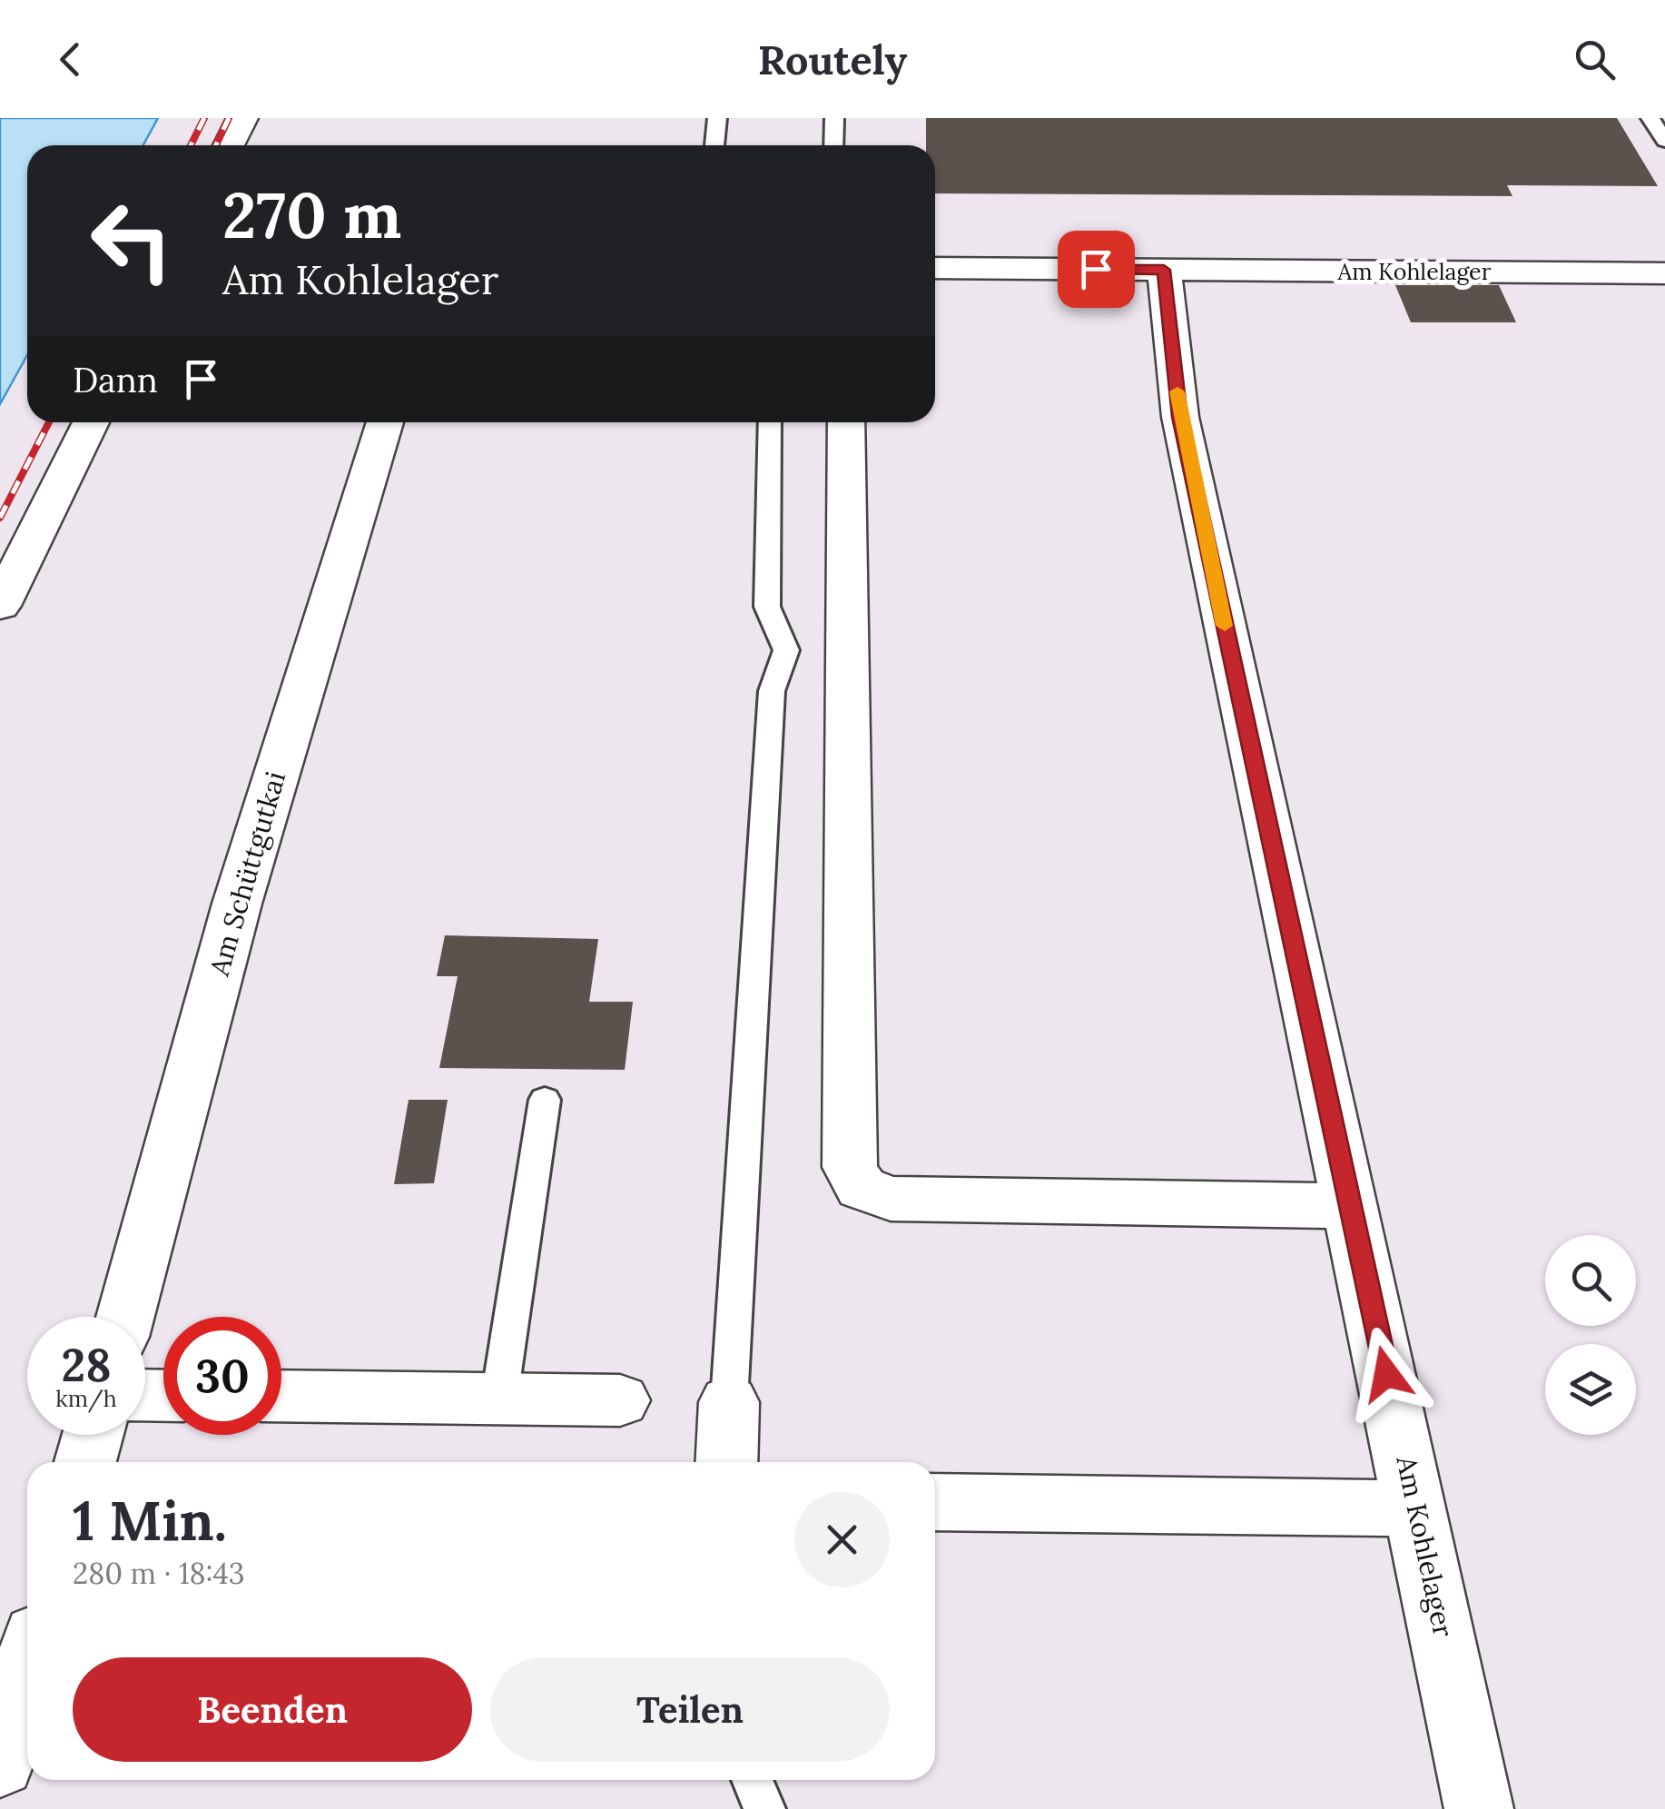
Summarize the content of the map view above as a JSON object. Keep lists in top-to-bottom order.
{
  "streets": {
    "street": ["Am Kohlelager", "Am Schüttgutkai"]
  },
  "page": {
    "header": "Routely",
    "turn": ["270 m", "Am Kohlelager"],
    "then": "Dann",
    "speed": "28 km/h",
    "limit": "30",
    "heading": ["1 Min.", "280 m · 18:43"],
    "buttons": ["Beenden", "Teilen"]
  }
}
